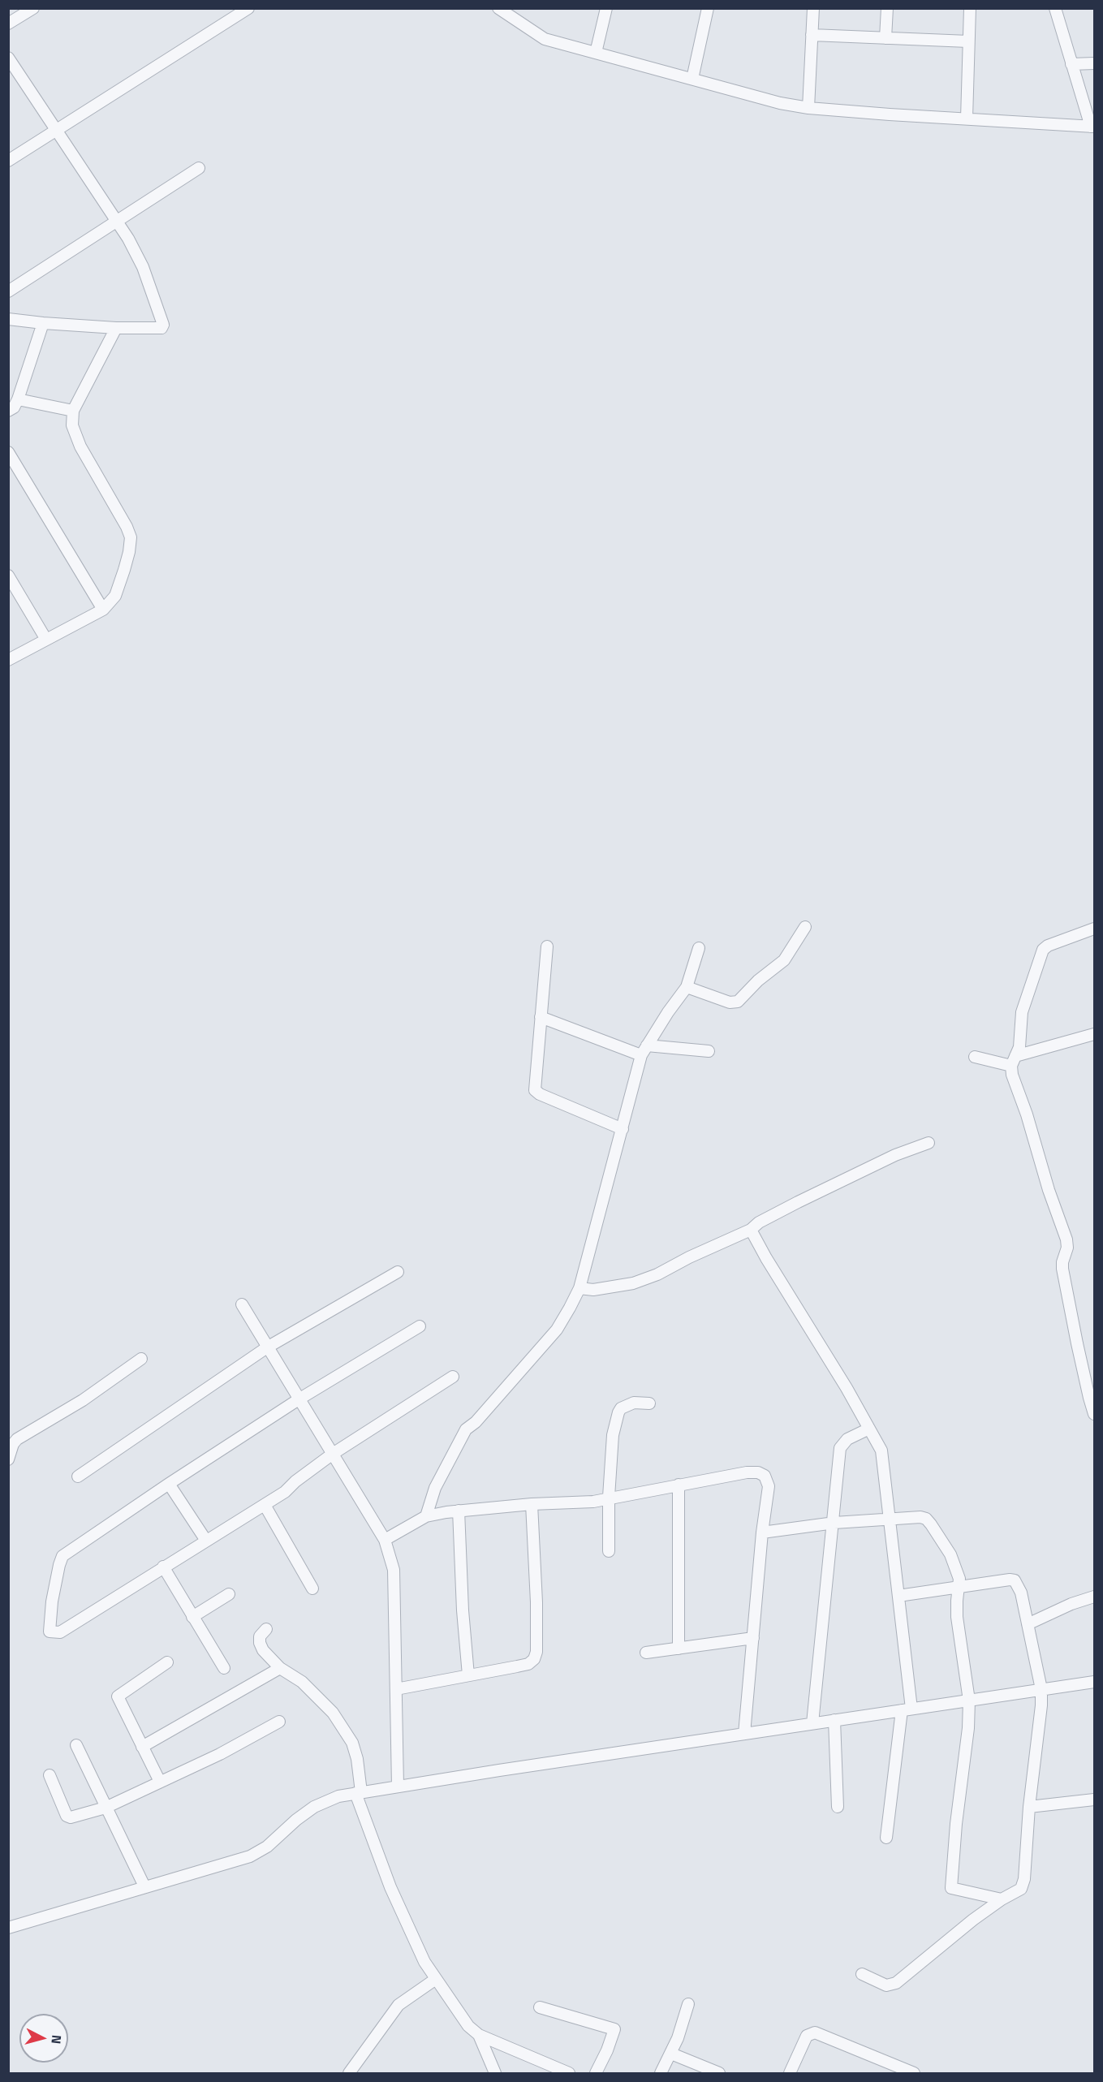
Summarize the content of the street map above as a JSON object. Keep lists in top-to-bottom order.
{
  "north": "right"
}
